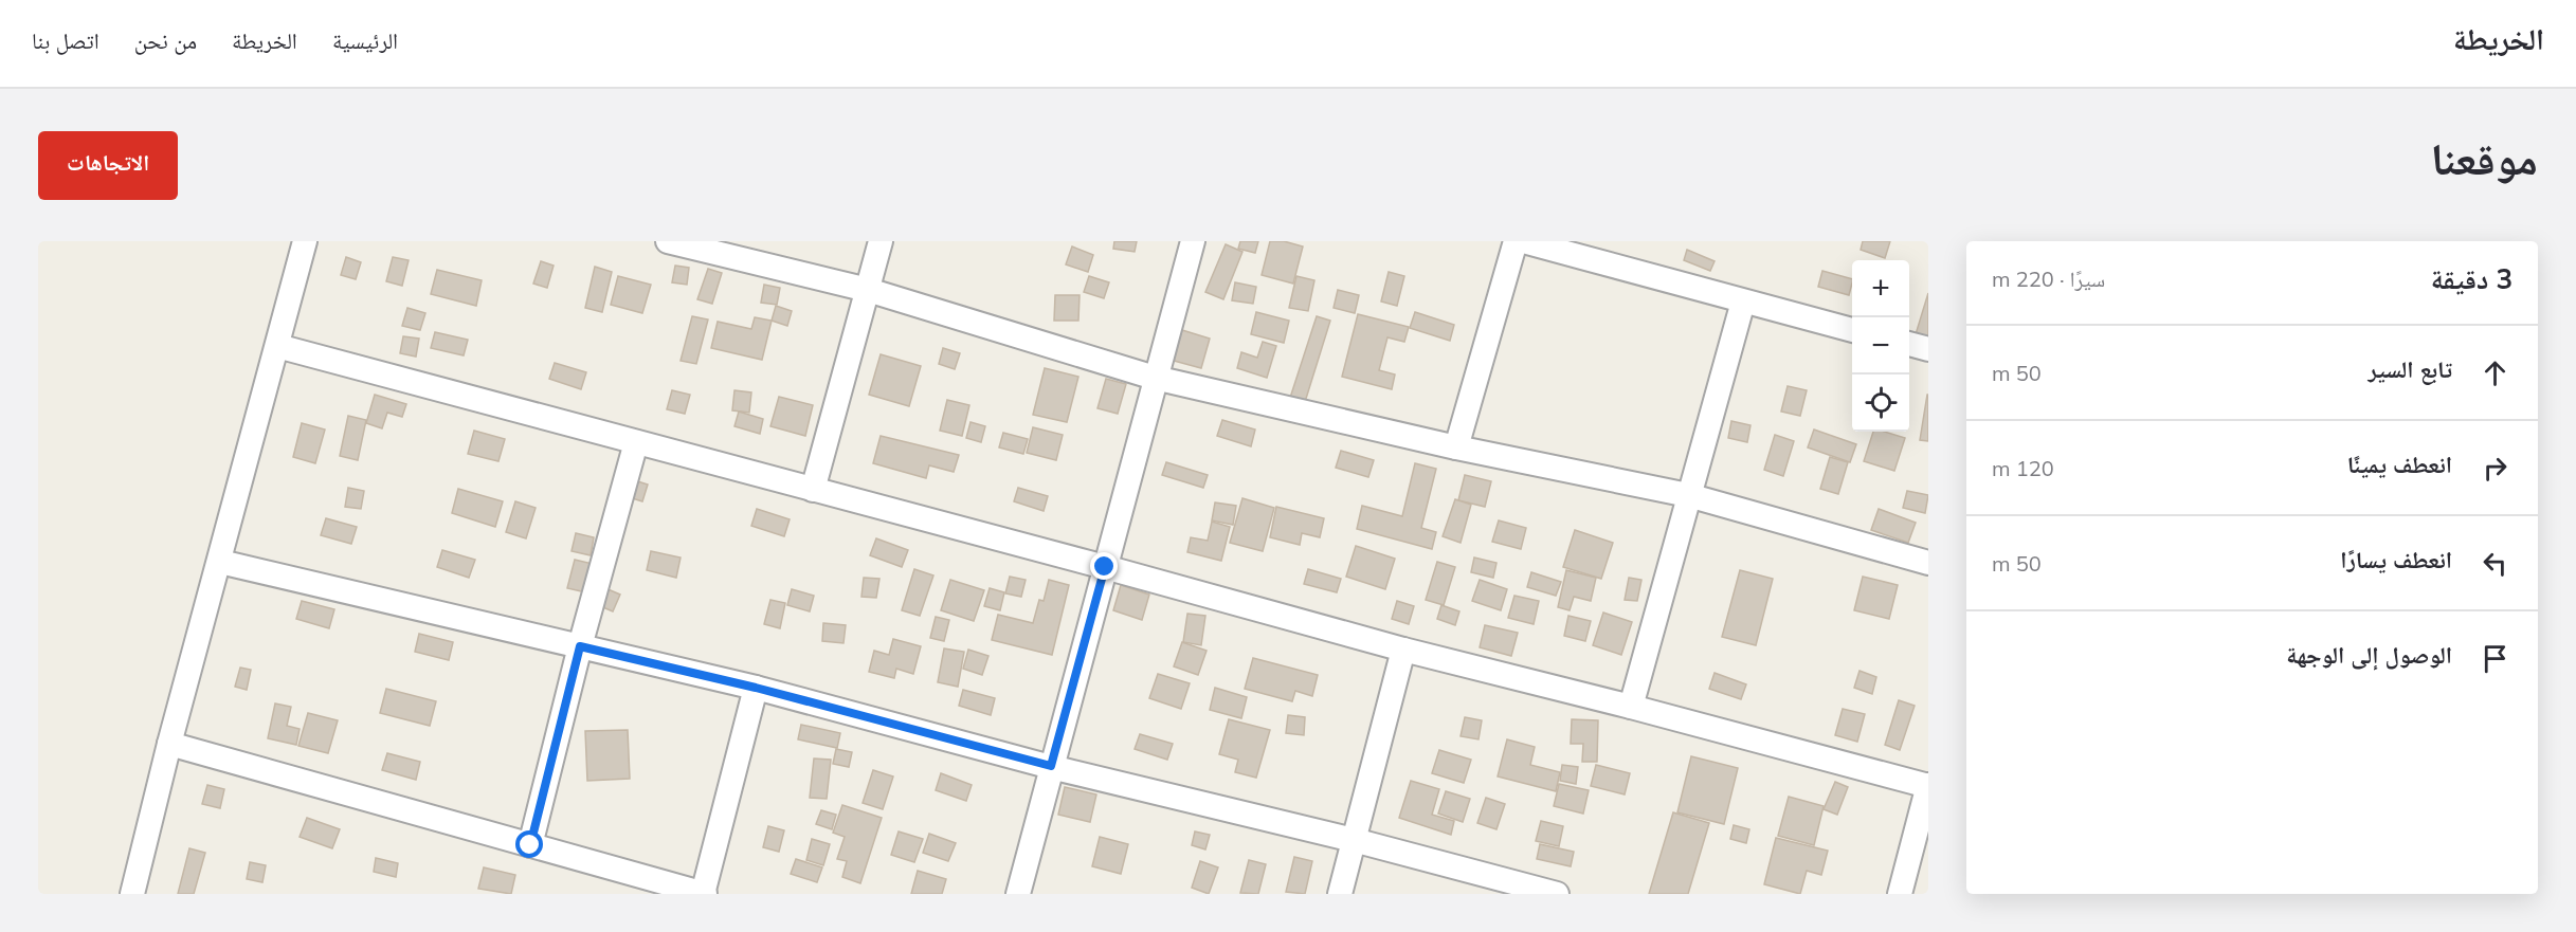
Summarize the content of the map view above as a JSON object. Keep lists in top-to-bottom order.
{
  "page": {
    "header": "الخريطة",
    "nav": [
      "الرئيسية",
      "الخريطة",
      "من نحن",
      "اتصل بنا"
    ],
    "title": "موقعنا",
    "buttons": "الاتجاهات",
    "heading": ["3 دقيقة", "سيرًا · 220 m"],
    "map_buttons": ["+", "−"],
    "list": [
      ["تابع السير", "50 m"],
      ["انعطف يمينًا", "120 m"],
      ["انعطف يسارًا", "50 m"],
      "الوصول إلى الوجهة"
    ]
  }
}
